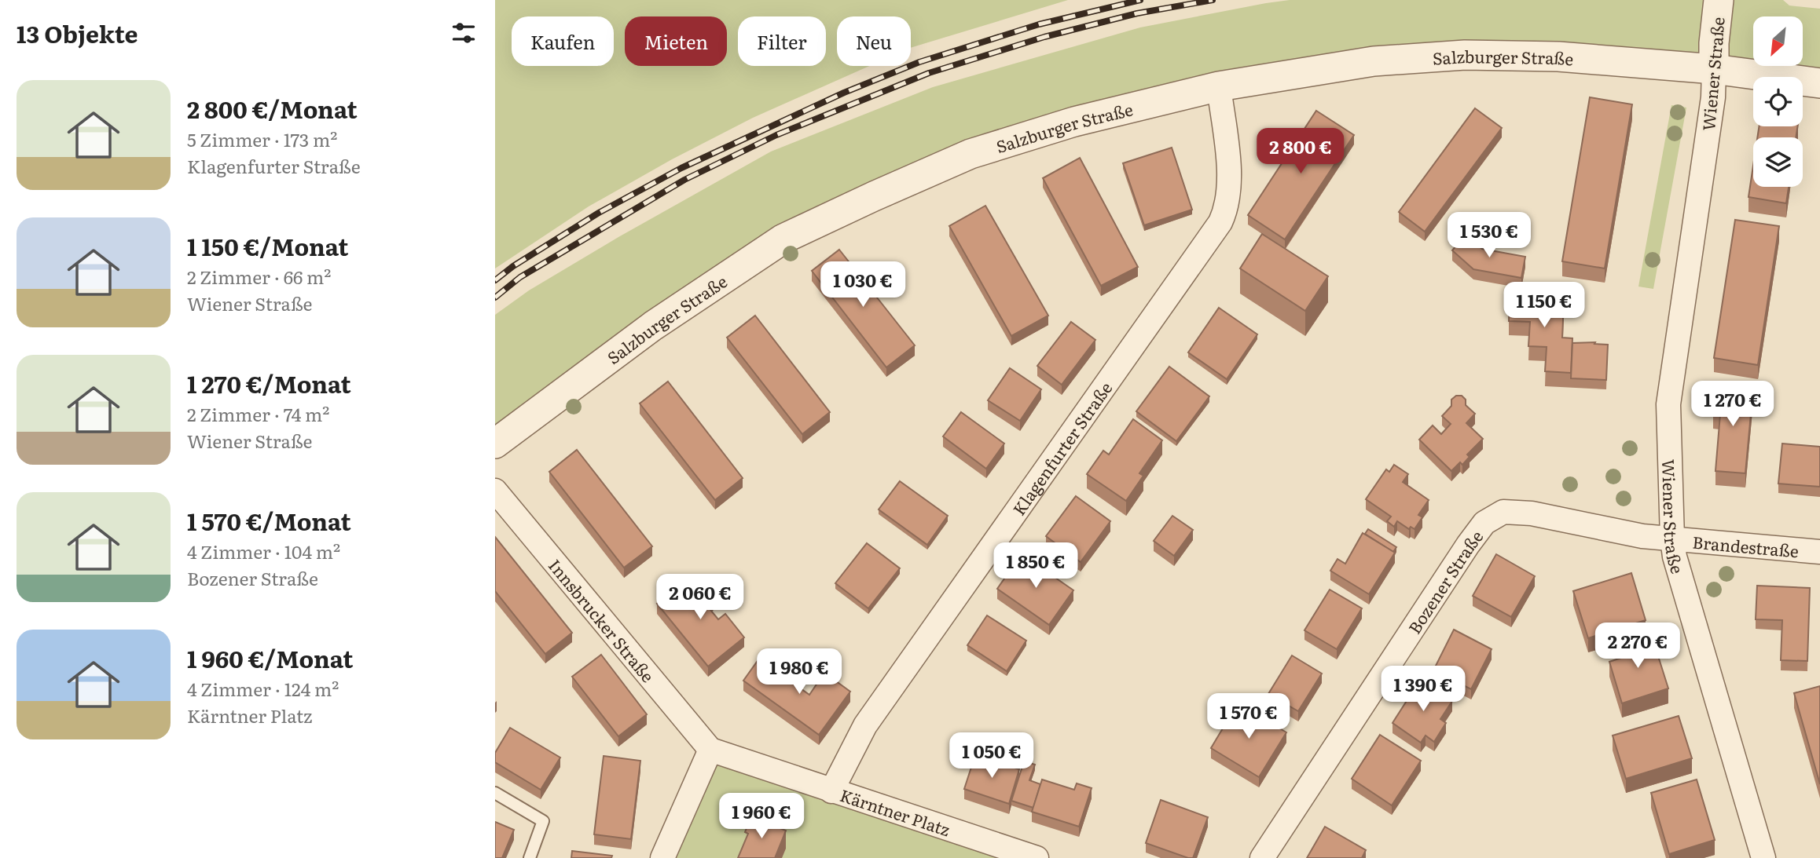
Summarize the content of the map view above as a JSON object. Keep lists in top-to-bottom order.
{
  "streets": {
    "street": [
      "Salzburger Straße",
      "Wiener Straße",
      "Klagenfurter Straße",
      "Brandestraße",
      "Bozener Straße",
      "Innsbrucker Straße",
      "Kärntner Platz"
    ]
  },
  "crossings": [
    ["Salzburger Straße", "Wiener Straße"],
    ["Salzburger Straße", "Klagenfurter Straße"],
    ["Wiener Straße", "Brandestraße"],
    ["Wiener Straße", "Bozener Straße"],
    ["Klagenfurter Straße", "Kärntner Platz"],
    ["Brandestraße", "Bozener Straße"],
    ["Innsbrucker Straße", "Kärntner Platz"]
  ],
  "north": "bottom left",
  "page": {
    "heading": "13 Objekte",
    "chip": [
      "Kaufen",
      "Mieten",
      "Filter",
      "Neu"
    ],
    "list": [
      {
        "name": "2 800 €/Monat",
        "note": "5 Zimmer · 173 m² · Klagenfurter Straße"
      },
      {
        "name": "1 150 €/Monat",
        "note": "2 Zimmer · 66 m² · Wiener Straße"
      },
      {
        "name": "1 270 €/Monat",
        "note": "2 Zimmer · 74 m² · Wiener Straße"
      },
      {
        "name": "1 570 €/Monat",
        "note": "4 Zimmer · 104 m² · Bozener Straße"
      },
      {
        "name": "1 960 €/Monat",
        "note": "4 Zimmer · 124 m² · Kärntner Platz"
      }
    ],
    "price": [
      "2 800 €",
      "1 530 €",
      "1 030 €",
      "1 150 €",
      "1 270 €",
      "1 850 €",
      "2 060 €",
      "2 270 €",
      "1 980 €",
      "1 390 €",
      "1 570 €",
      "1 050 €",
      "1 960 €"
    ]
  }
}
